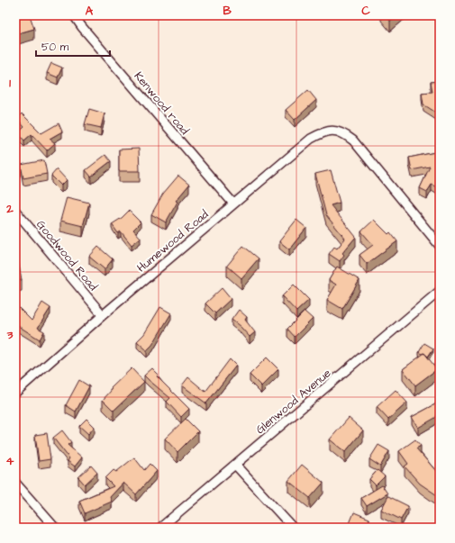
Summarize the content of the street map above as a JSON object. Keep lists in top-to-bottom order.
{
  "streets": {
    "street": [
      "Kenwood road",
      "Humewood Road",
      "Goodwood Road",
      "Glenwood Avenue"
    ]
  },
  "crossings": [
    ["Kenwood road", "Humewood Road"],
    ["Humewood Road", "Goodwood Road"]
  ],
  "scale_bar": "50 m",
  "grid": {
    "columns": ["A", "B", "C"],
    "rows": [
      "1",
      "2",
      "3",
      "4"
    ]
  }
}
